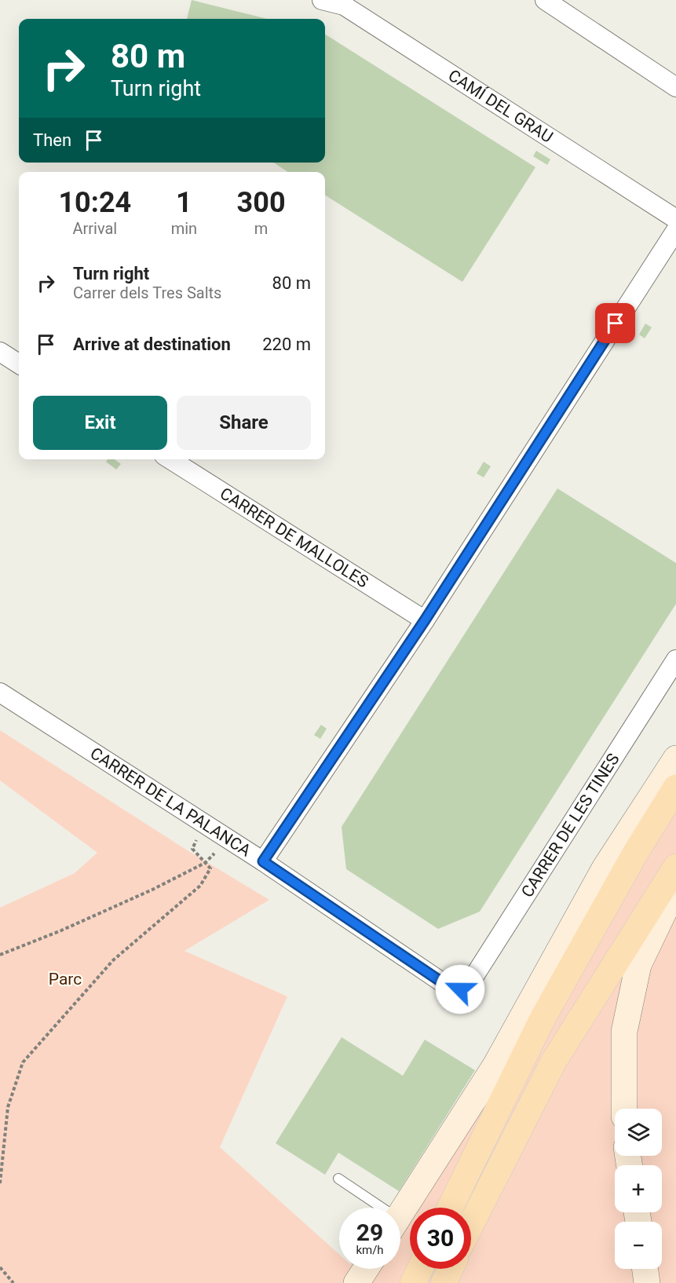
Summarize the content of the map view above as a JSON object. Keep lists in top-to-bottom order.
{
  "streets": {
    "street": [
      "CAMÍ DEL GRAU",
      "CARRER DE MALLOLES",
      "CARRER DE LA PALANCA",
      "CARRER DE LES TINES"
    ]
  },
  "crossings": [
    ["CARRER DE LA PALANCA", "CARRER DE LES TINES"]
  ],
  "parks": ["Parc"],
  "page": {
    "turn": ["80 m", "Turn right"],
    "then": "Then",
    "eta": [
      "10:24",
      "Arrival",
      "1",
      "min",
      "300",
      "m"
    ],
    "list": [
      {
        "name": "Turn right",
        "note": "Carrer dels Tres Salts",
        "value": "80 m"
      },
      {
        "name": "Arrive at destination",
        "value": "220 m"
      }
    ],
    "buttons": ["Exit", "Share"],
    "map_buttons": ["+", "−"],
    "speed": "29 km/h",
    "limit": "30"
  }
}
